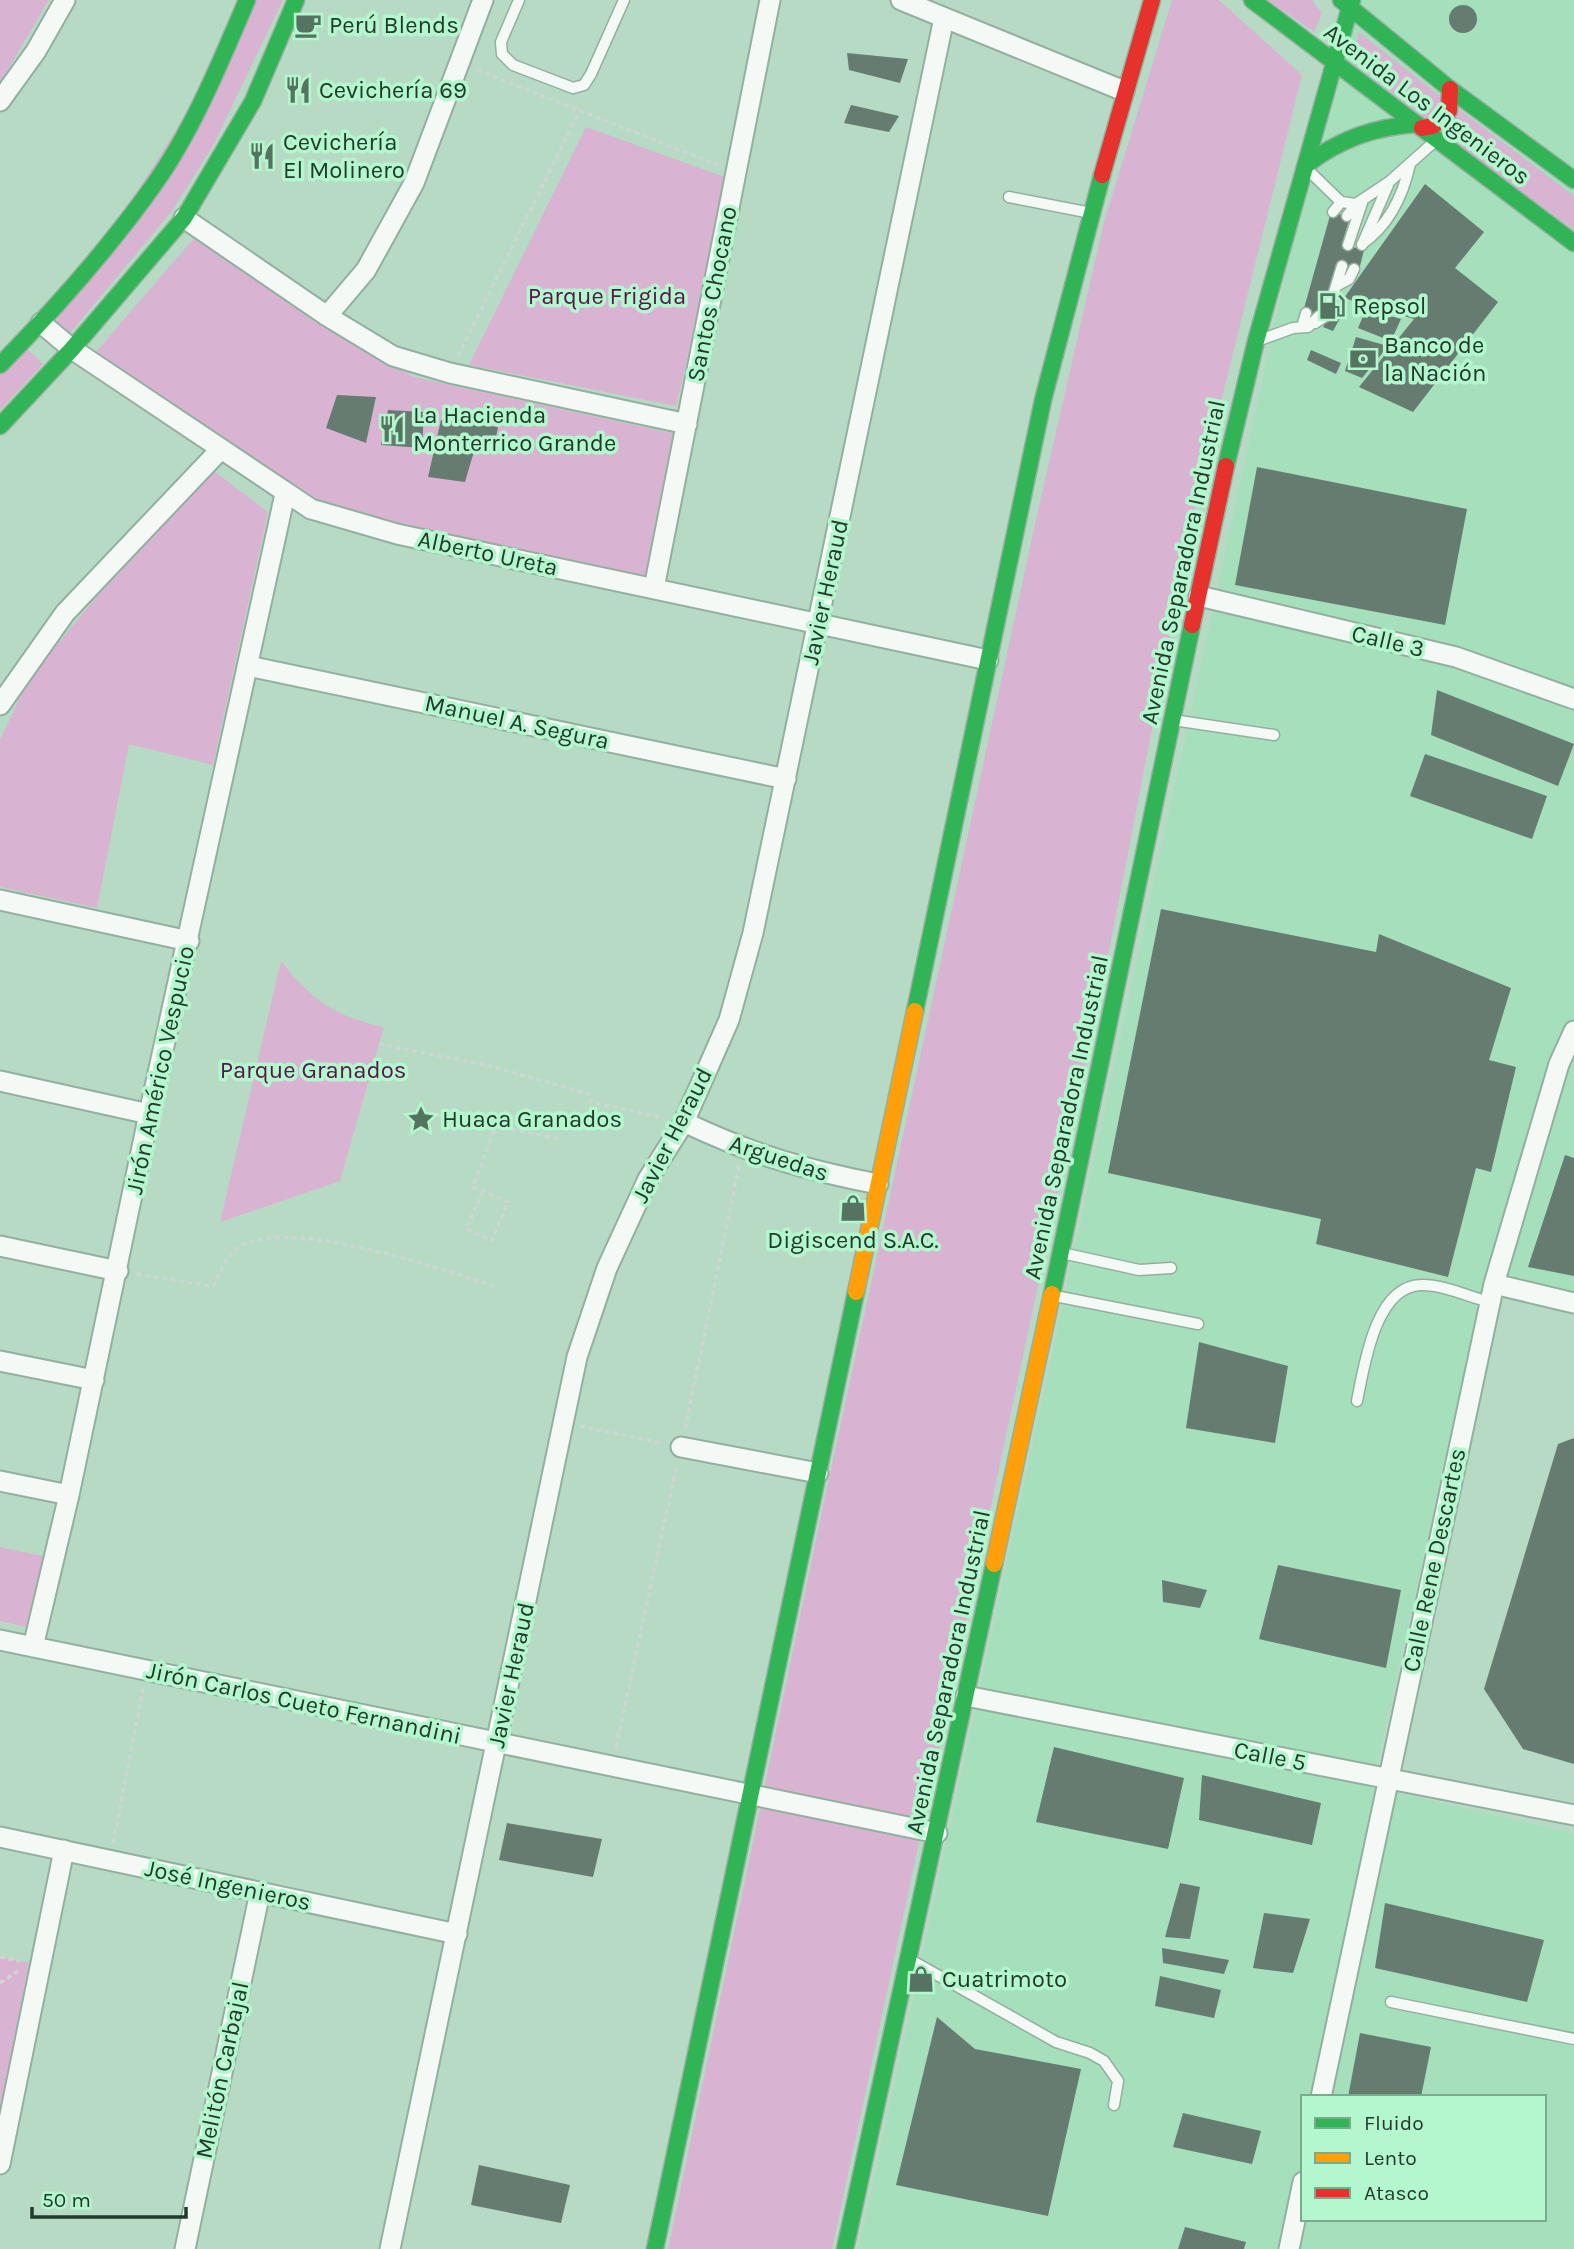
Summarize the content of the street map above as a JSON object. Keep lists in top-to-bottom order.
{
  "streets": {
    "main road": ["Avenida Los Ingenieros", "Avenida Separadora Industrial"],
    "street": [
      "Santos Chocano",
      "Alberto Ureta",
      "Javier Heraud",
      "Calle 3",
      "Manuel A. Segura",
      "Jirón Américo Vespucio",
      "Arguedas",
      "Calle Rene Descartes",
      "Jirón Carlos Cueto Fernandini",
      "Calle 5",
      "José Ingenieros",
      "Melitón Carbajal"
    ]
  },
  "crossings": [
    ["Avenida Los Ingenieros", "Avenida Separadora Industrial"],
    ["Santos Chocano", "Alberto Ureta"],
    ["Alberto Ureta", "Javier Heraud"],
    ["Alberto Ureta", "Jirón Américo Vespucio"],
    ["Avenida Separadora Industrial", "Calle 3"],
    ["Avenida Separadora Industrial", "Jirón Carlos Cueto Fernandini"],
    ["Avenida Separadora Industrial", "Calle 5"],
    ["Javier Heraud", "Manuel A. Segura"],
    ["Javier Heraud", "Arguedas"],
    ["Javier Heraud", "Jirón Carlos Cueto Fernandini"],
    ["Javier Heraud", "José Ingenieros"],
    ["Manuel A. Segura", "Jirón Américo Vespucio"],
    ["Jirón Américo Vespucio", "Jirón Carlos Cueto Fernandini"],
    ["Calle Rene Descartes", "Calle 5"],
    ["José Ingenieros", "Melitón Carbajal"]
  ],
  "parks": ["Parque Frigida", "Parque Granados"],
  "places": {
    "cafe": ["Perú Blends"],
    "restaurant": ["Cevichería 69", "Cevichería El Molinero", "La Hacienda Monterrico Grande"],
    "fuel station": ["Repsol"],
    "bank": ["Banco de la Nación"],
    "place": ["Huaca Granados"],
    "shop": ["Digiscend S.A.C.", "Cuatrimoto"]
  },
  "legend": ["Fluido", "Lento", "Atasco"],
  "scale_bar": "50 m"
}
